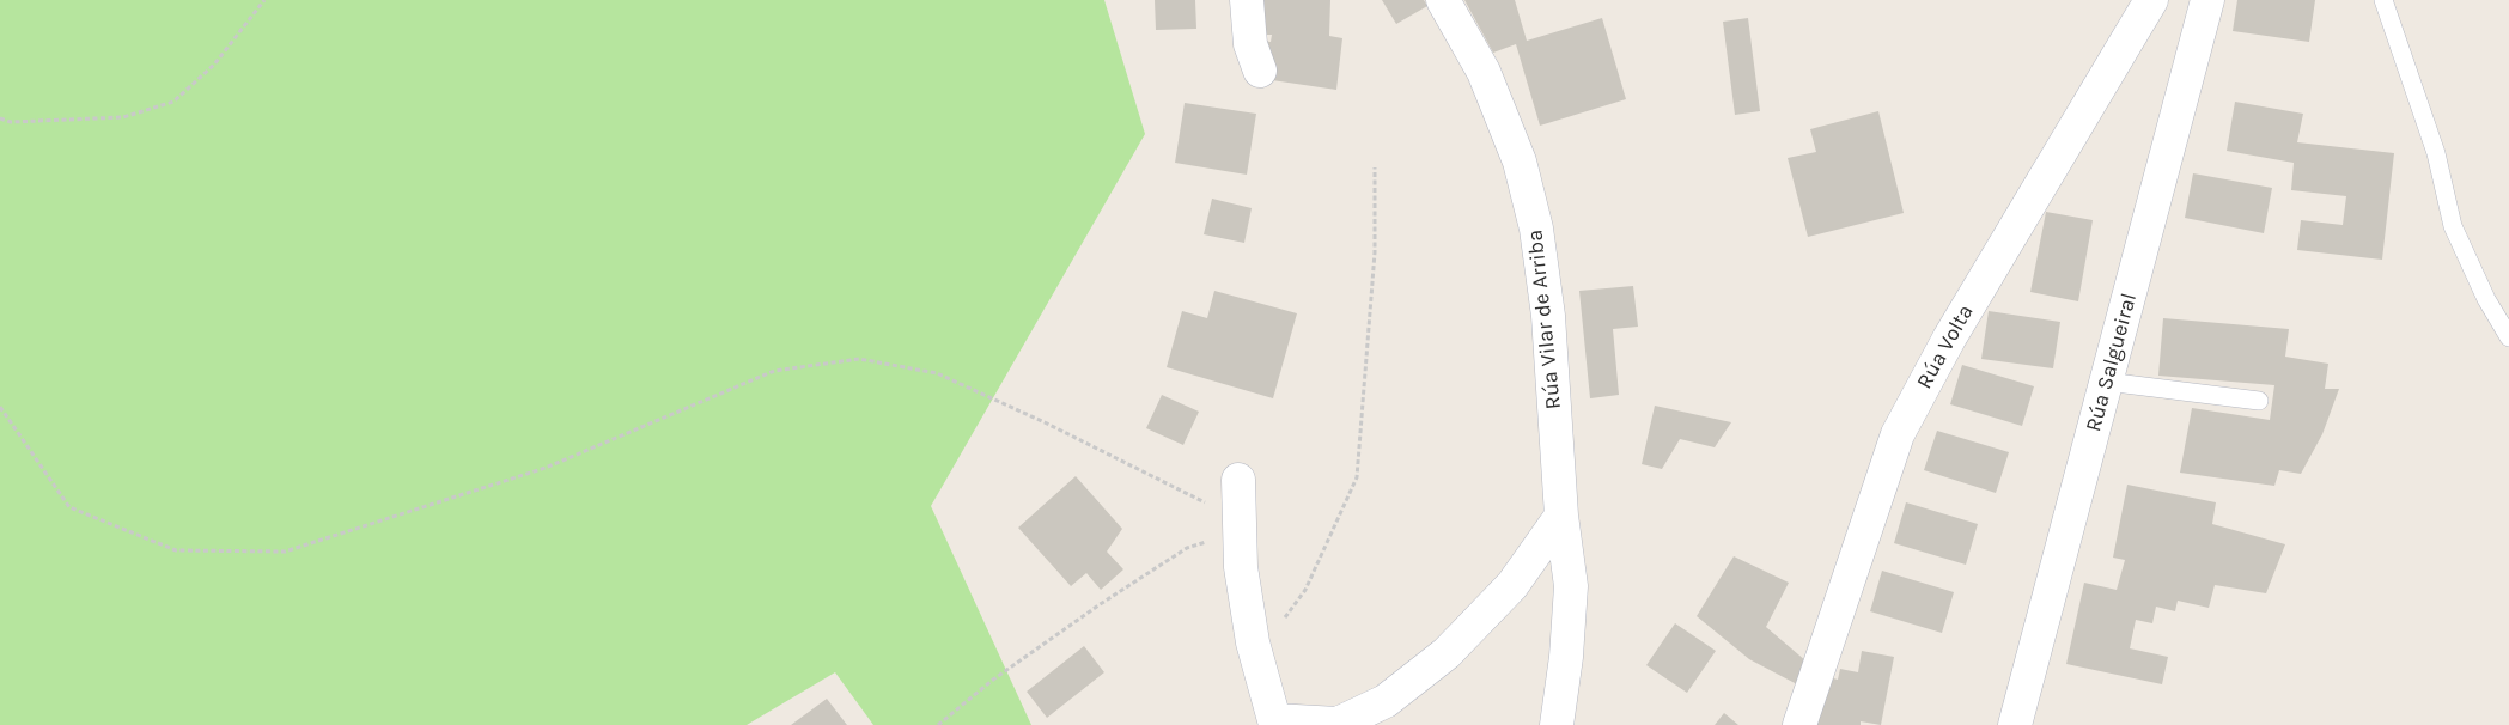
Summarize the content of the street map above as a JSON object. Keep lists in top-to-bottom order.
{
  "streets": {
    "street": ["Rúa Vilar de Arriba", "Rúa Volta", "Rúa Salgueiral"]
  }
}
